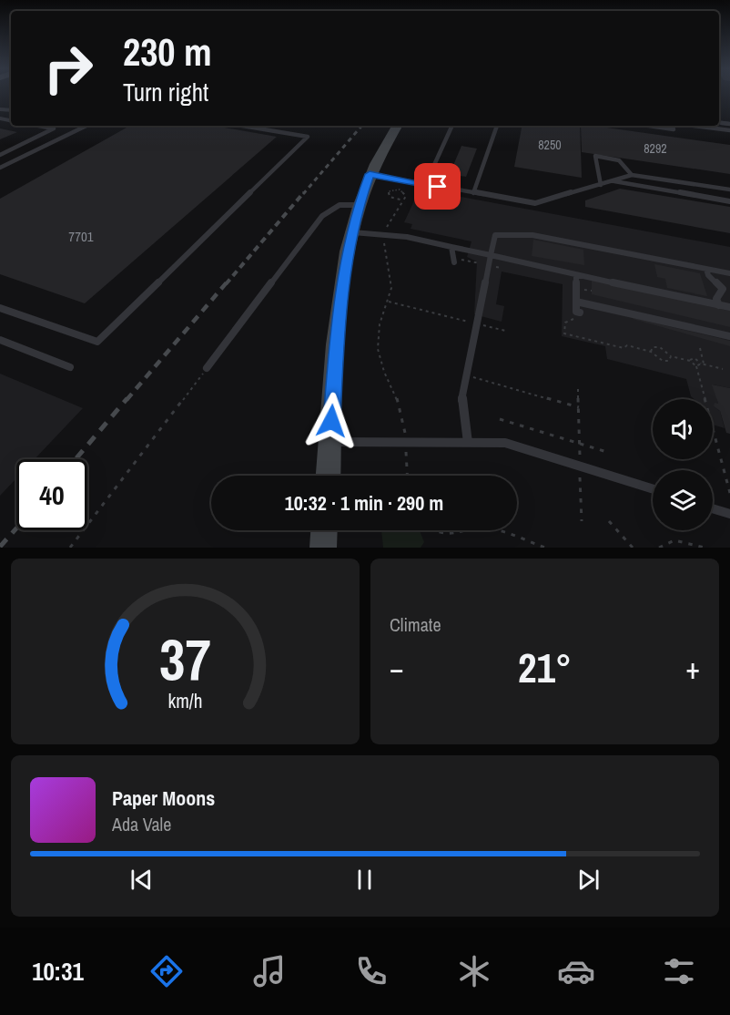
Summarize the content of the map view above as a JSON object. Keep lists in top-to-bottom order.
{
  "house_numbers": ["8250", "8292", "7701"],
  "page": {
    "turn": ["230 m", "Turn right"],
    "limit": "40",
    "trip": "10:32 · 1 min · 290 m",
    "tile": "Climate",
    "heat": ["−", "21°", "+"],
    "song": ["Paper Moons", "Ada Vale"],
    "tabs": "10:31",
    "gauge": ["37", "km/h"]
  }
}
